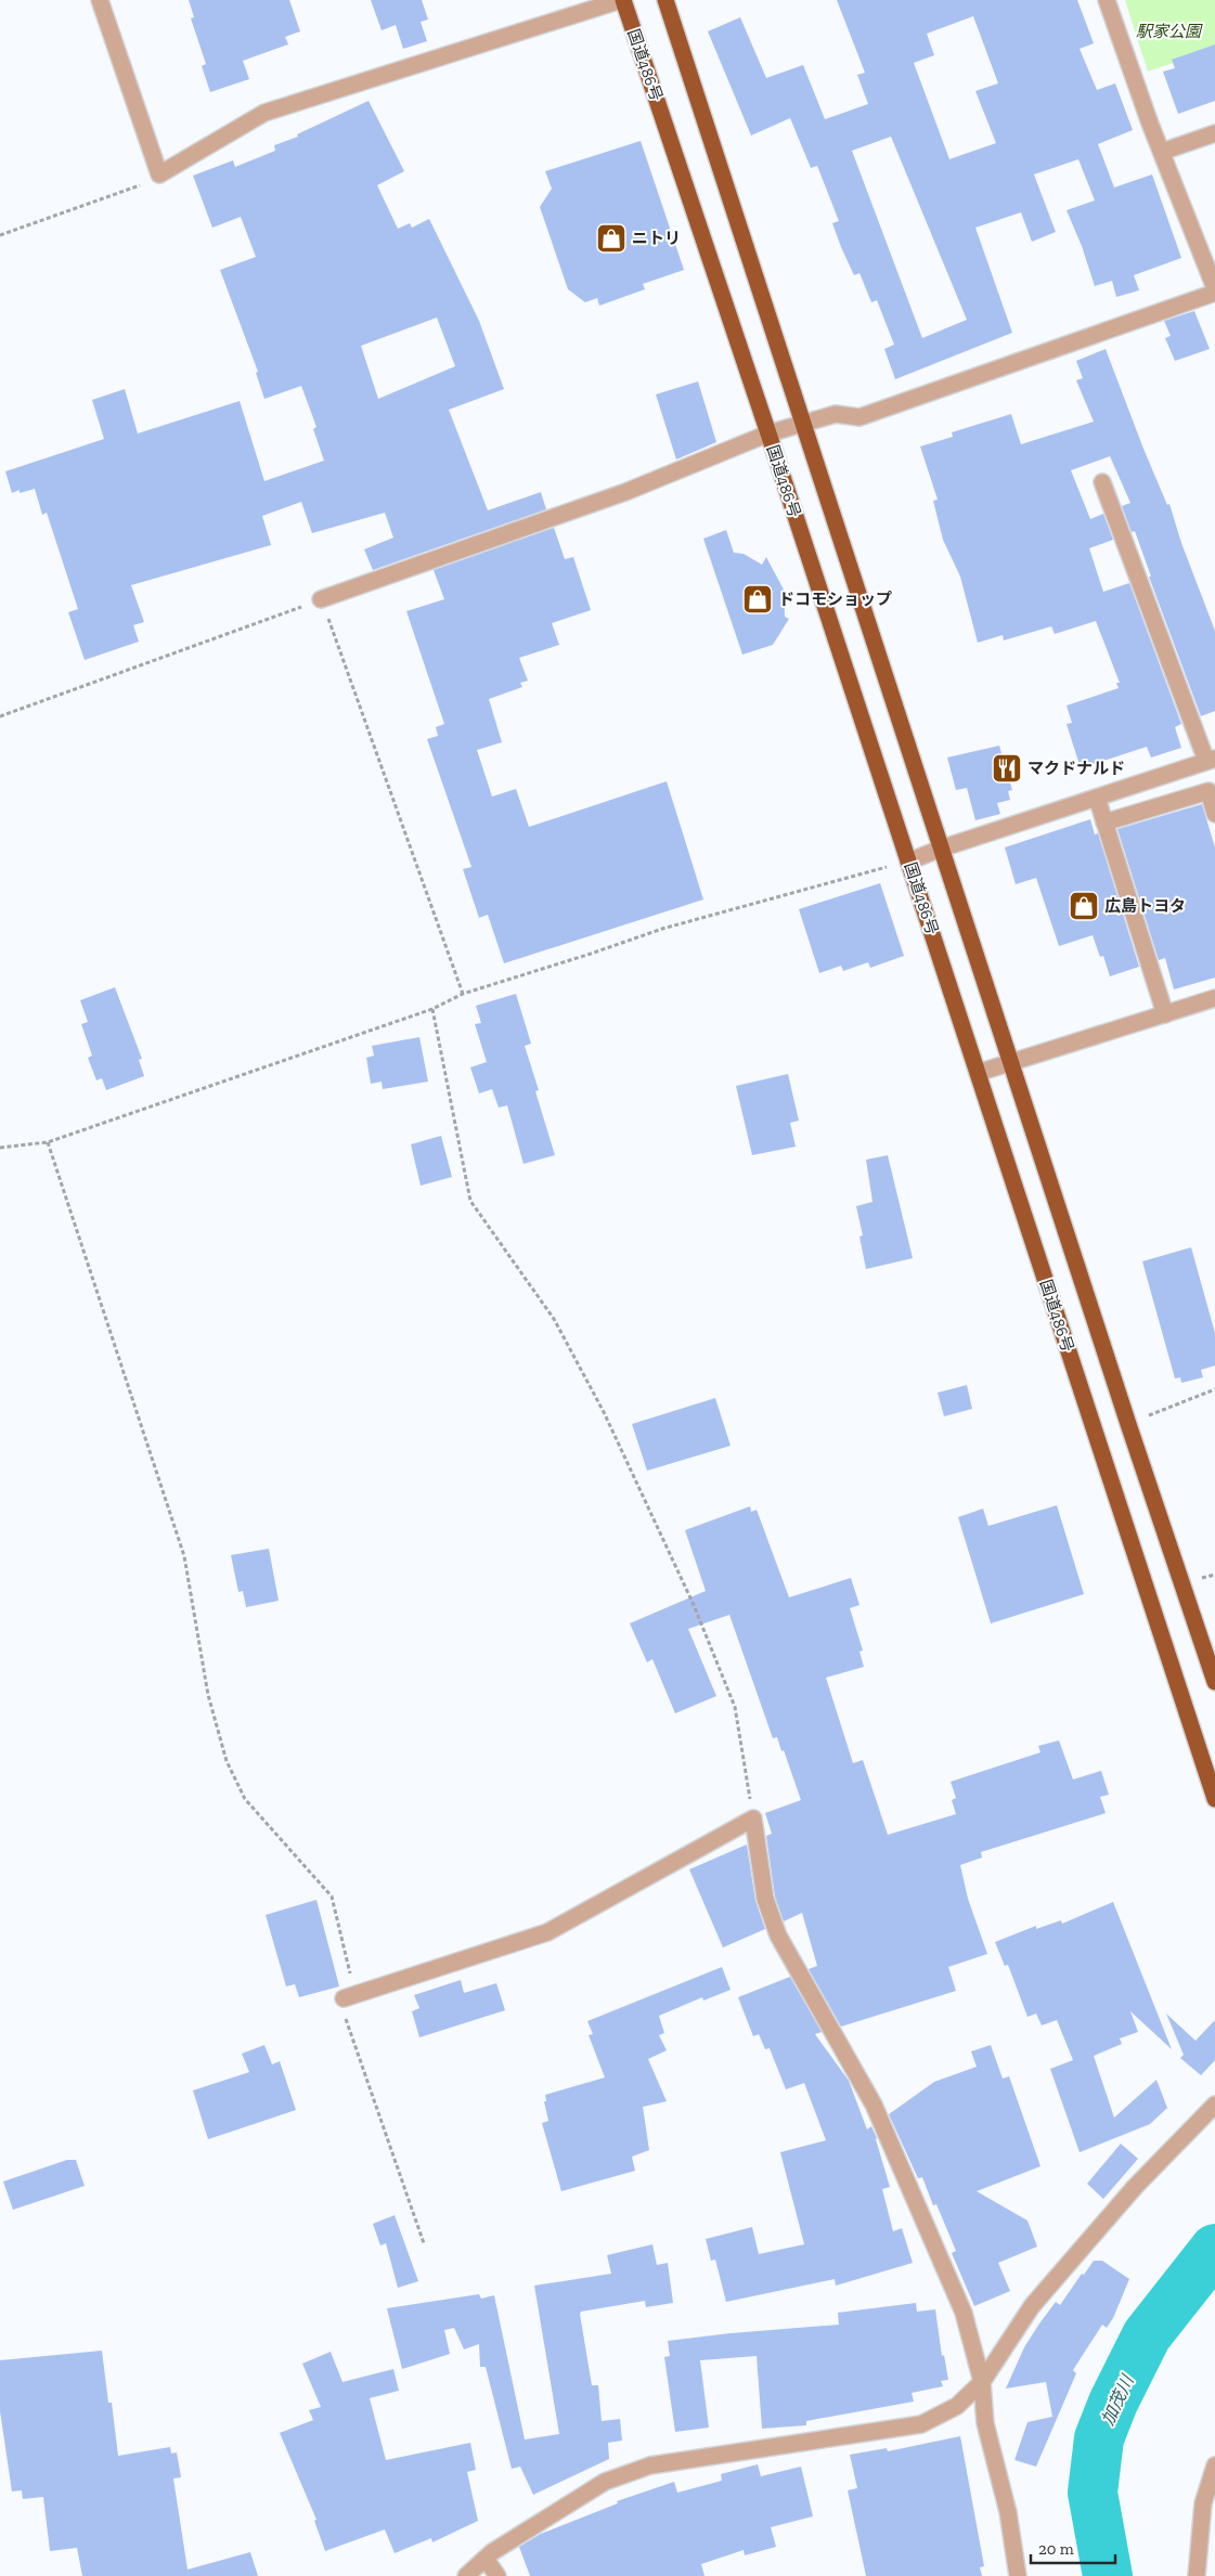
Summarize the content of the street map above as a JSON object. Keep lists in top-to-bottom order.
{
  "streets": {
    "highway": ["国道486号"]
  },
  "water": ["加茂川"],
  "parks": ["駅家公園"],
  "places": {
    "shop": ["ニトリ", "ドコモショップ", "広島トヨタ"],
    "restaurant": ["マクドナルド"]
  },
  "scale_bar": "20 m"
}
